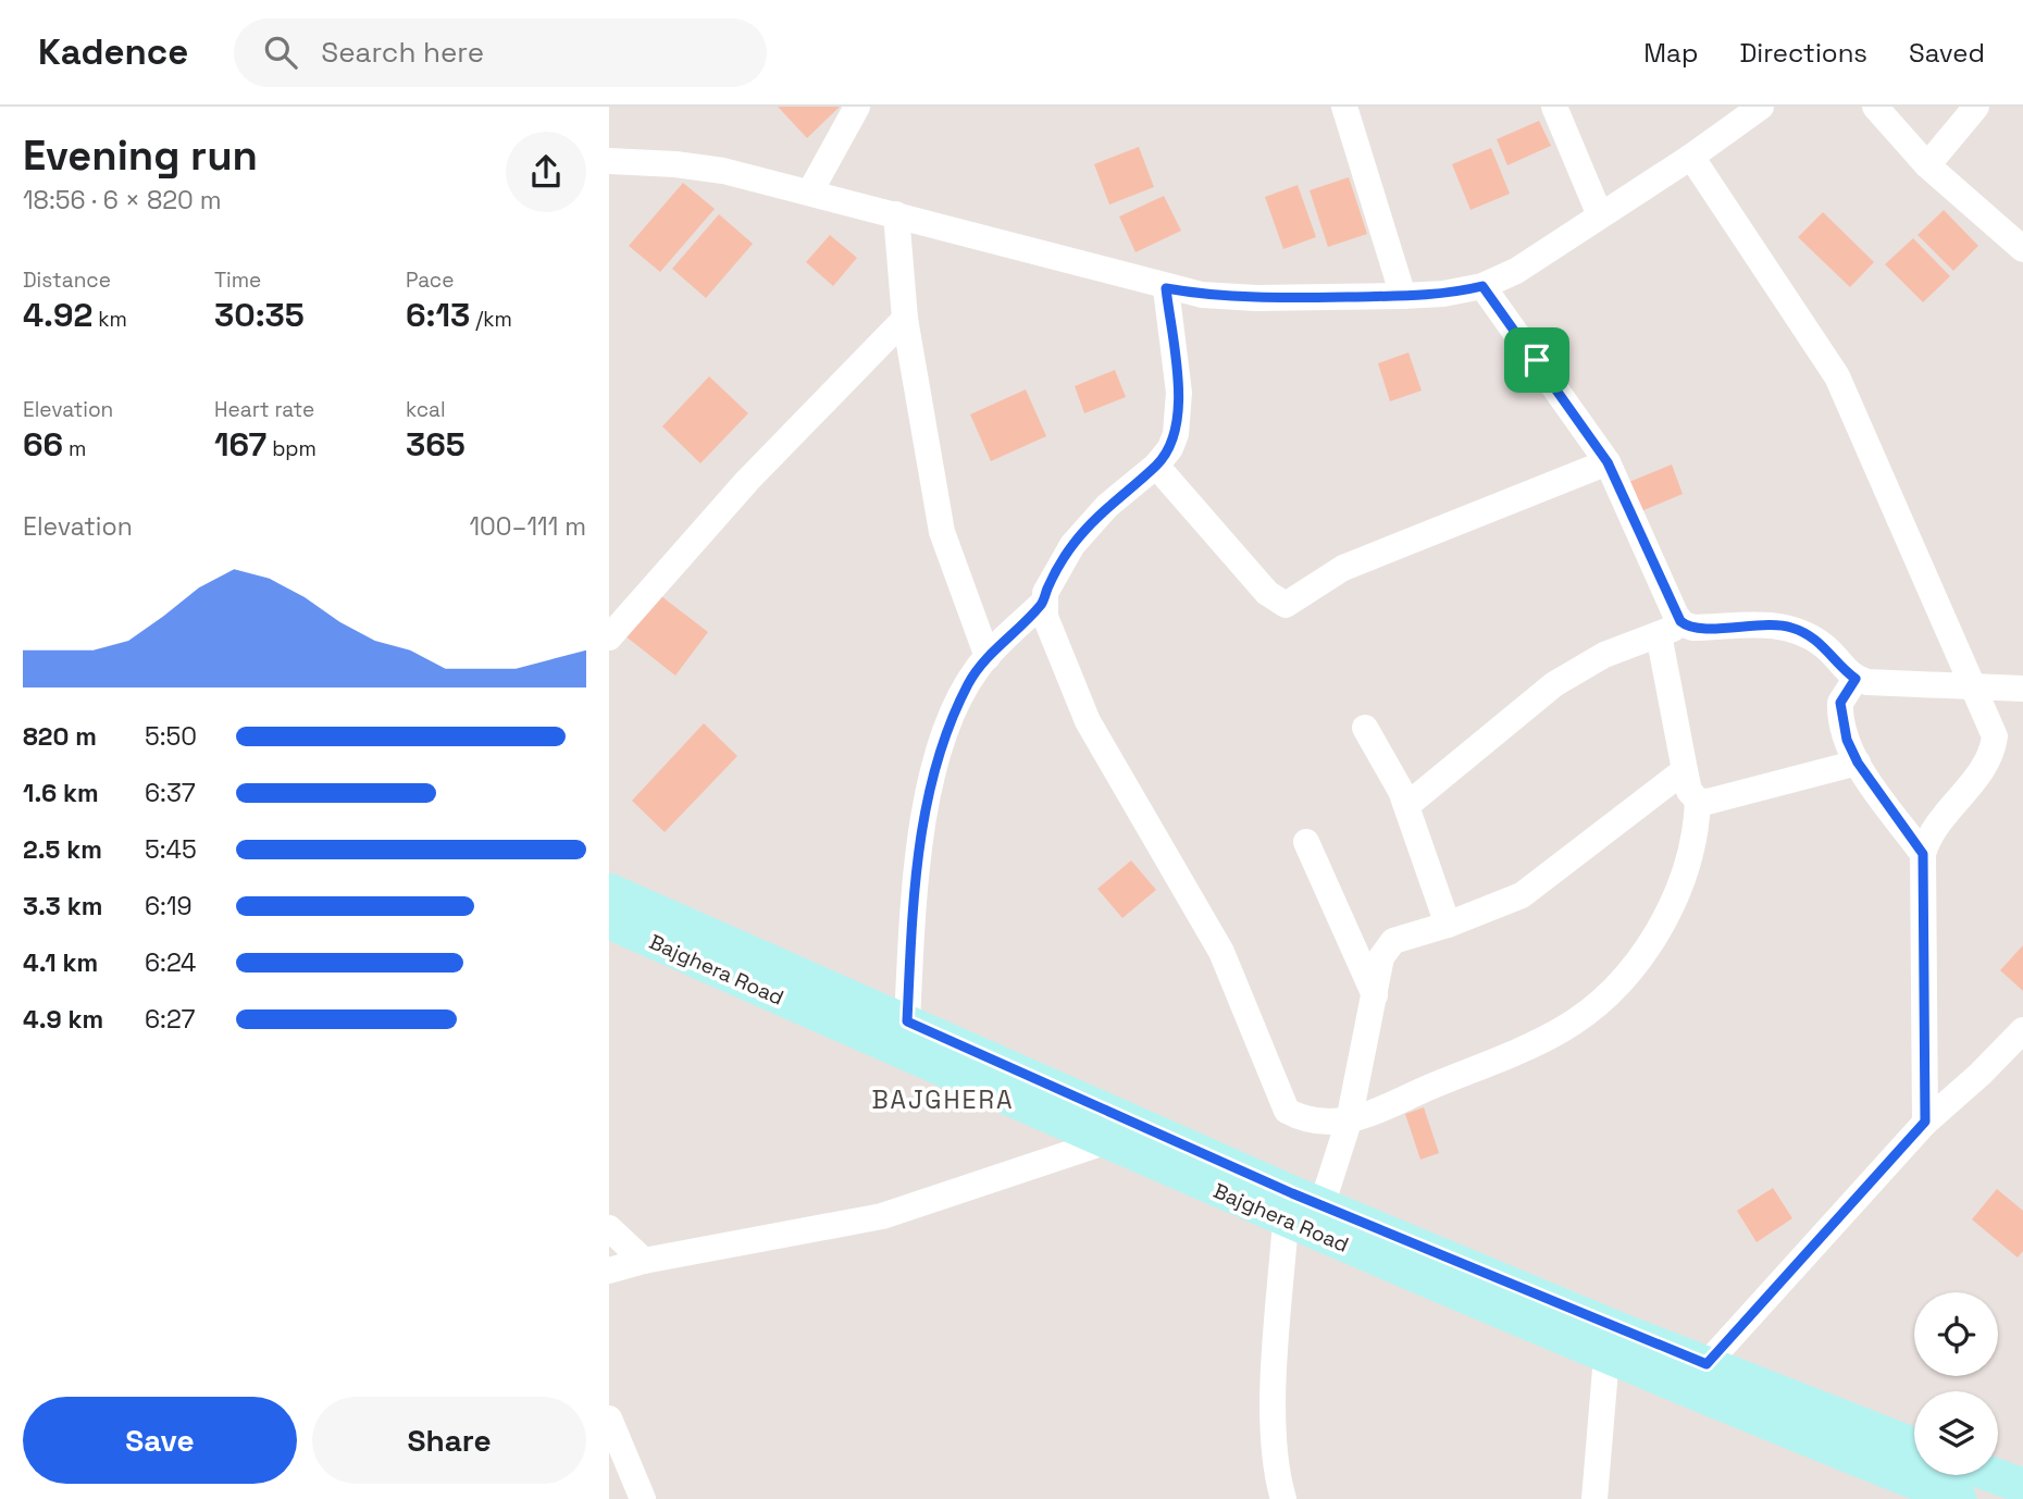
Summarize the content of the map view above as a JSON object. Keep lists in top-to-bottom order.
{
  "streets": {
    "main road": ["Bajghera Road"]
  },
  "districts": ["BAJGHERA"],
  "page": {
    "header": "Kadence",
    "search": "Search here",
    "nav": ["Map", "Directions", "Saved"],
    "heading": ["Evening run", "18:56 · 6 × 820 m"],
    "stats": [
      ["Distance", "4.92 km"],
      ["Time", "30:35"],
      ["Pace", "6:13 /km"],
      ["Elevation", "66 m"],
      ["Heart rate", "167 bpm"],
      ["kcal", "365"]
    ],
    "chart": ["Elevation", "100–111 m"],
    "list": [
      {
        "name": "820 m",
        "note": "5:50"
      },
      {
        "name": "1.6 km",
        "note": "6:37"
      },
      {
        "name": "2.5 km",
        "note": "5:45"
      },
      {
        "name": "3.3 km",
        "note": "6:19"
      },
      {
        "name": "4.1 km",
        "note": "6:24"
      },
      {
        "name": "4.9 km",
        "note": "6:27"
      }
    ],
    "buttons": ["Save", "Share"]
  }
}
